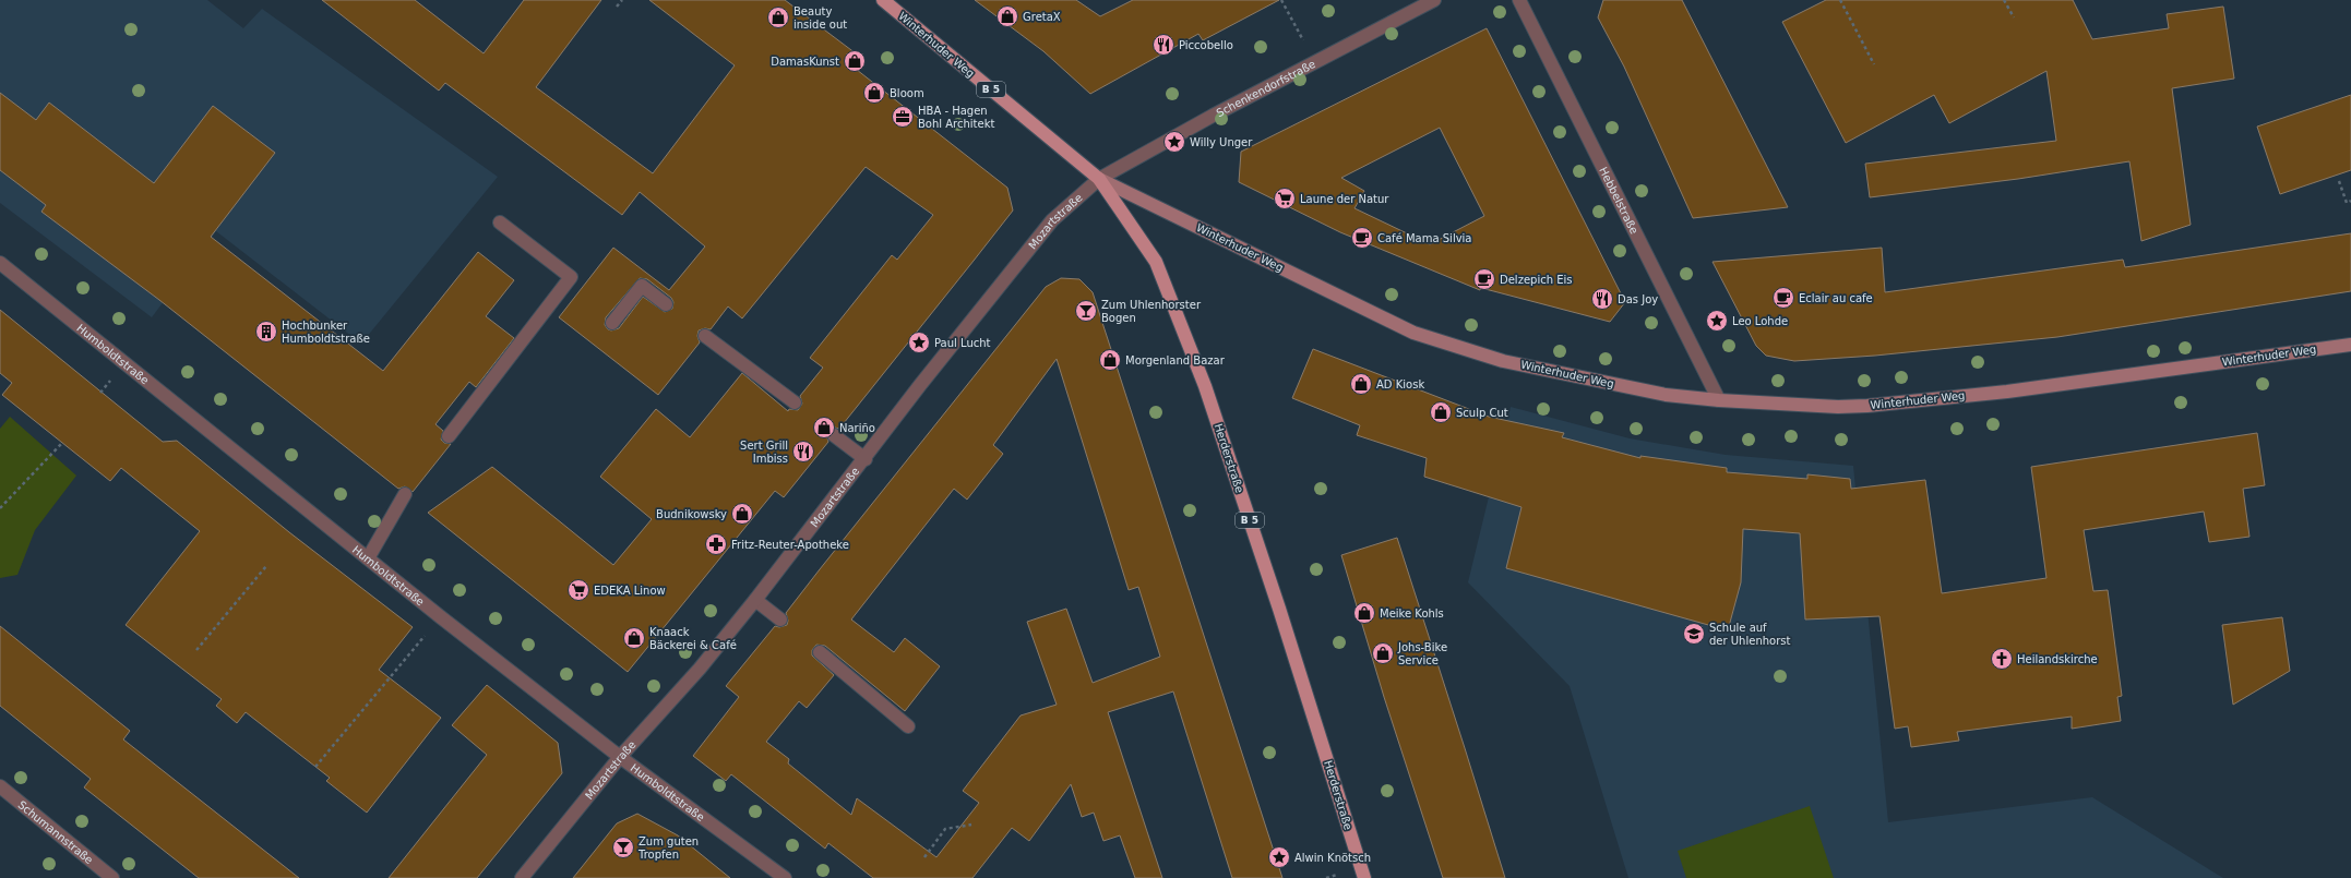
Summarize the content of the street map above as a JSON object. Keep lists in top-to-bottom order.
{
  "streets": {
    "main road": ["Winterhuder Weg", "B 5", "Herderstraße"],
    "street": [
      "Schenkendorfstraße",
      "Hebbelstraße",
      "Mozartstraße",
      "Humboldtstraße",
      "Schumannstraße"
    ]
  },
  "crossings": [
    ["Winterhuder Weg", "Schenkendorfstraße"],
    ["Winterhuder Weg", "Hebbelstraße"],
    ["Winterhuder Weg", "Mozartstraße"],
    ["Winterhuder Weg", "Herderstraße"],
    ["Schenkendorfstraße", "Mozartstraße"],
    ["Schenkendorfstraße", "Herderstraße"],
    ["Mozartstraße", "Humboldtstraße"],
    ["Mozartstraße", "Herderstraße"]
  ],
  "places": {
    "shop": [
      "GretaX",
      "Beauty inside out",
      "DamasKunst",
      "Bloom",
      "Morgenland Bazar",
      "AD Kiosk",
      "Sculp Cut",
      "Nariño",
      "Budnikowsky",
      "Meike Kohls",
      "Knaack Bäckerei & Café",
      "Johs-Bike Service"
    ],
    "restaurant": ["Piccobello", "Das Joy", "Sert Grill Imbiss"],
    "office": ["HBA - Hagen Bohl Architekt"],
    "place": [
      "Willy Unger",
      "Leo Lohde",
      "Paul Lucht",
      "Alwin Knötsch"
    ],
    "supermarket": ["Laune der Natur", "EDEKA Linow"],
    "cafe": ["Café Mama Silvia", "Delzepich Eis", "Eclair au cafe"],
    "bar": ["Zum Uhlenhorster Bogen", "Zum guten Tropfen"],
    "building": ["Hochbunker Humboldtstraße"],
    "pharmacy": ["Fritz-Reuter-Apotheke"],
    "school or university": ["Schule auf der Uhlenhorst"],
    "church": ["Heilandskirche"]
  }
}
